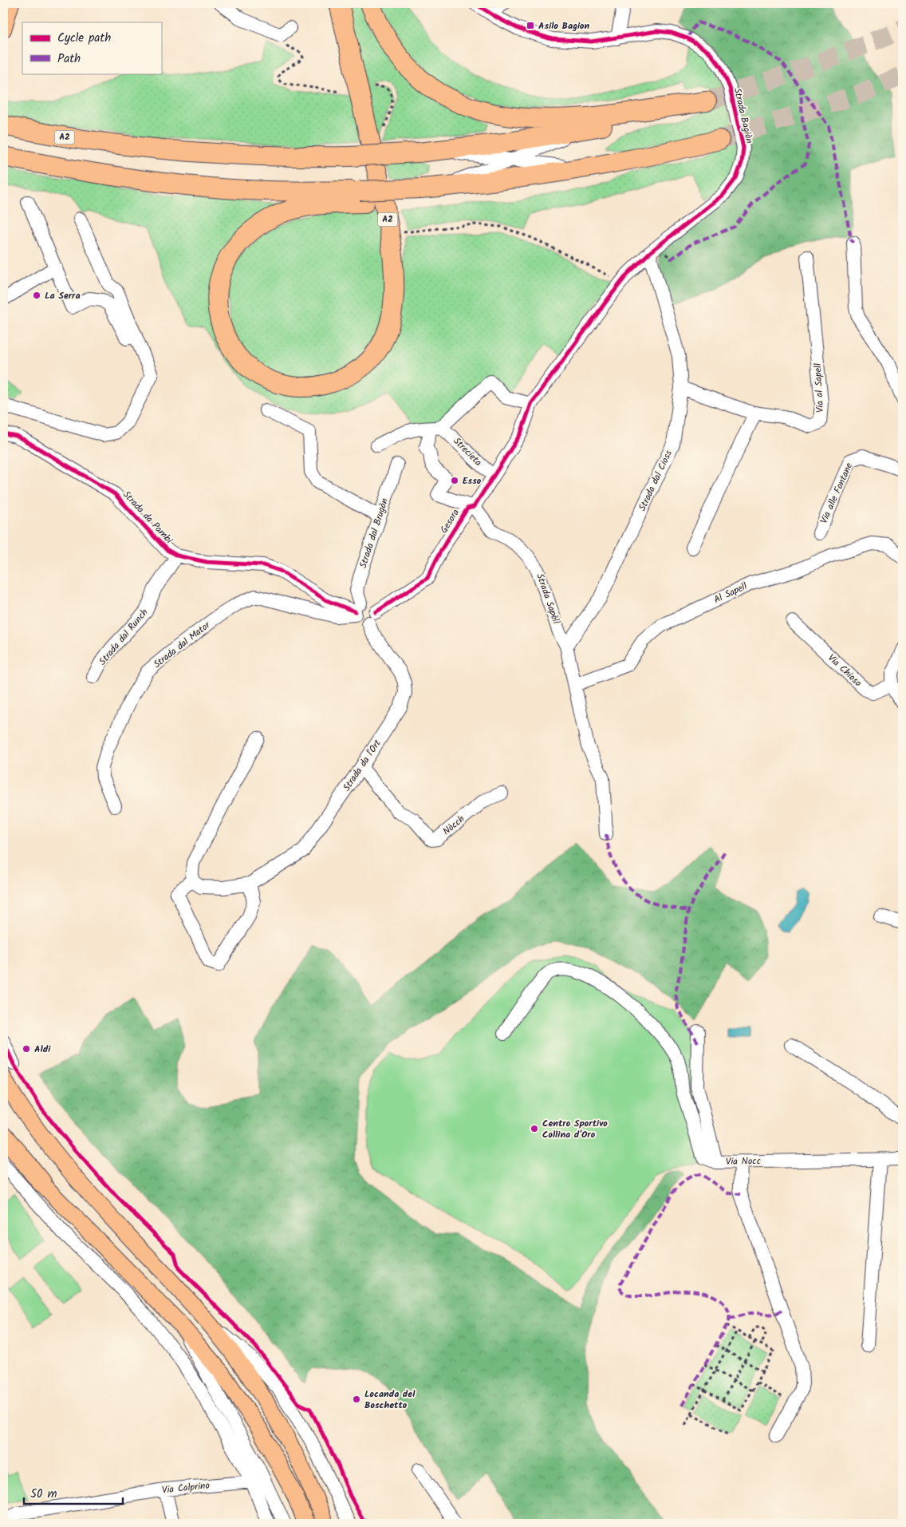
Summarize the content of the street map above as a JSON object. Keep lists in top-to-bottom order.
{
  "streets": {
    "highway": ["A2"],
    "street": [
      "Strada Bagiòn",
      "Via al Sapell",
      "Strecieta",
      "Strada dal Cioss",
      "Via alle Fontane",
      "Strada da Pambi",
      "Gesora",
      "Strada dal Brugòn",
      "Al Sapell",
      "Strada Sapèll",
      "Strada dal Runch",
      "Strada dal Mator",
      "Via Chioso",
      "Strada da l'Ort",
      "Nòcch",
      "Via Nocc",
      "Via Calprino"
    ]
  },
  "crossings": [
    ["Strada Bagiòn", "Strada dal Cioss"],
    ["Strada Bagiòn", "Gesora"],
    ["Via al Sapell", "Strada dal Cioss"],
    ["Strecieta", "Gesora"],
    ["Strada dal Cioss", "Strada Sapèll"],
    ["Strada da Pambi", "Strada dal Brugòn"],
    ["Strada da Pambi", "Strada dal Runch"],
    ["Strada da Pambi", "Strada dal Mator"],
    ["Gesora", "Strada Sapèll"],
    ["Gesora", "Strada da l'Ort"],
    ["Strada dal Brugòn", "Strada dal Mator"],
    ["Al Sapell", "Strada Sapèll"],
    ["Strada da l'Ort", "Nòcch"]
  ],
  "places": {
    "transit": ["Asilo Bagion"],
    "other": [
      "La Serra",
      "Esso",
      "Aldi",
      "Centro Sportivo Collina d'Oro",
      "Locanda del Boschetto"
    ]
  },
  "legend": ["Cycle path", "Path"],
  "scale_bar": "50 m"
}
